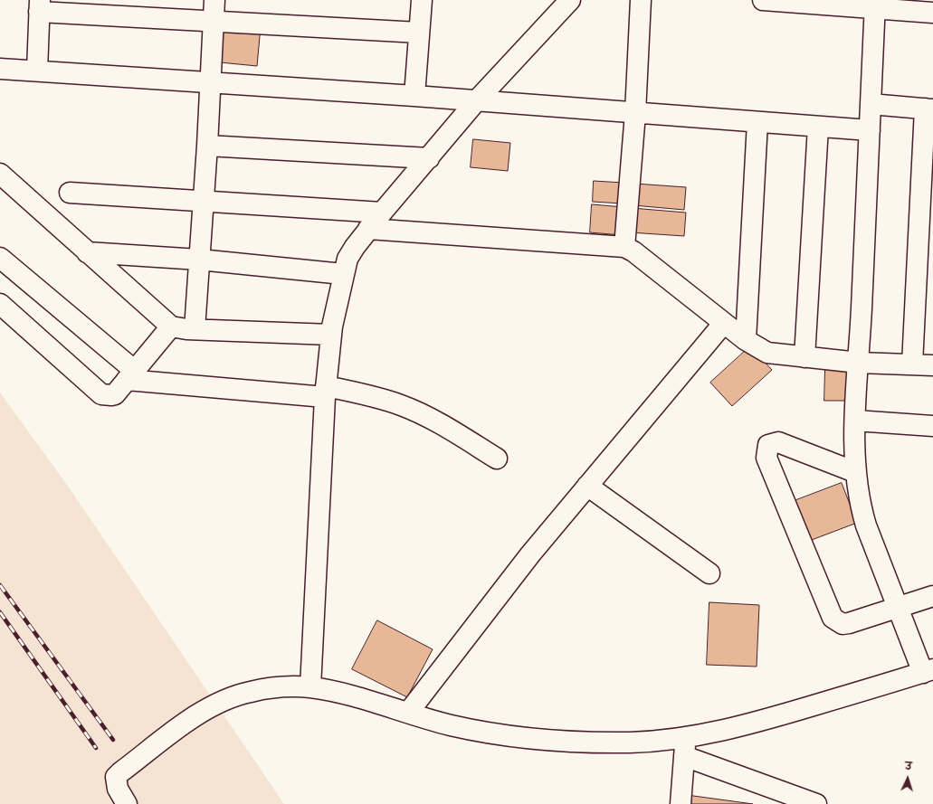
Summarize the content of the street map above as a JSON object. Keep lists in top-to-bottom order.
{
  "north": "top"
}
